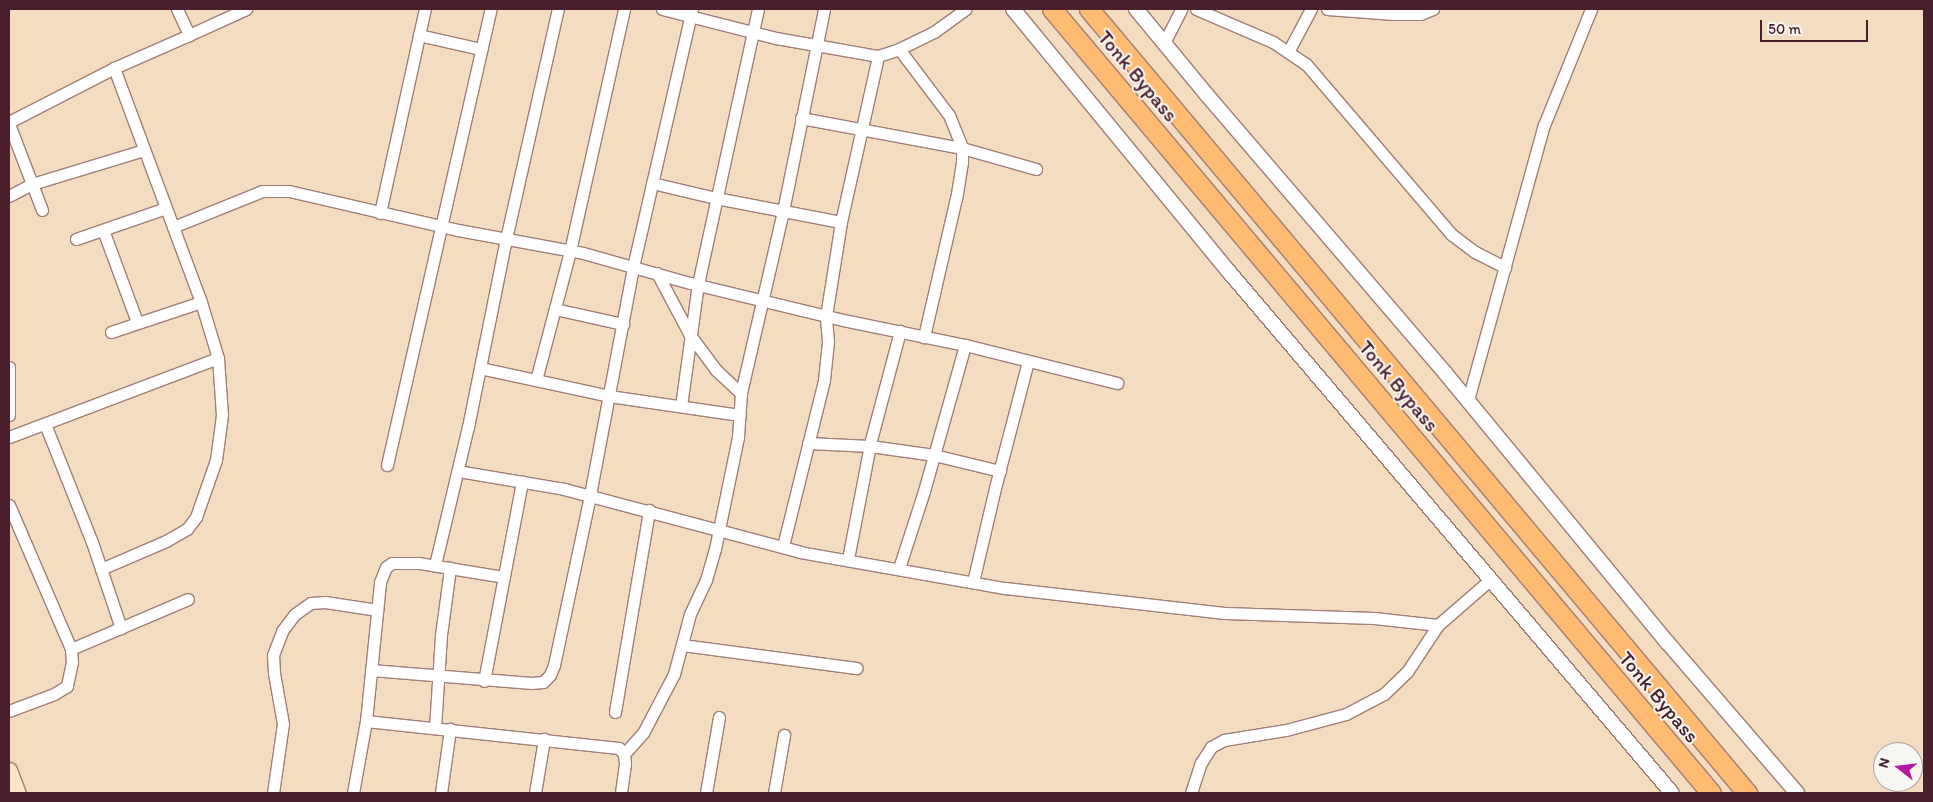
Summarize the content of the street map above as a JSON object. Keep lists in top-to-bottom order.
{
  "streets": {
    "highway": ["Tonk Bypass"]
  },
  "scale_bar": "50 m",
  "north": "left"
}
